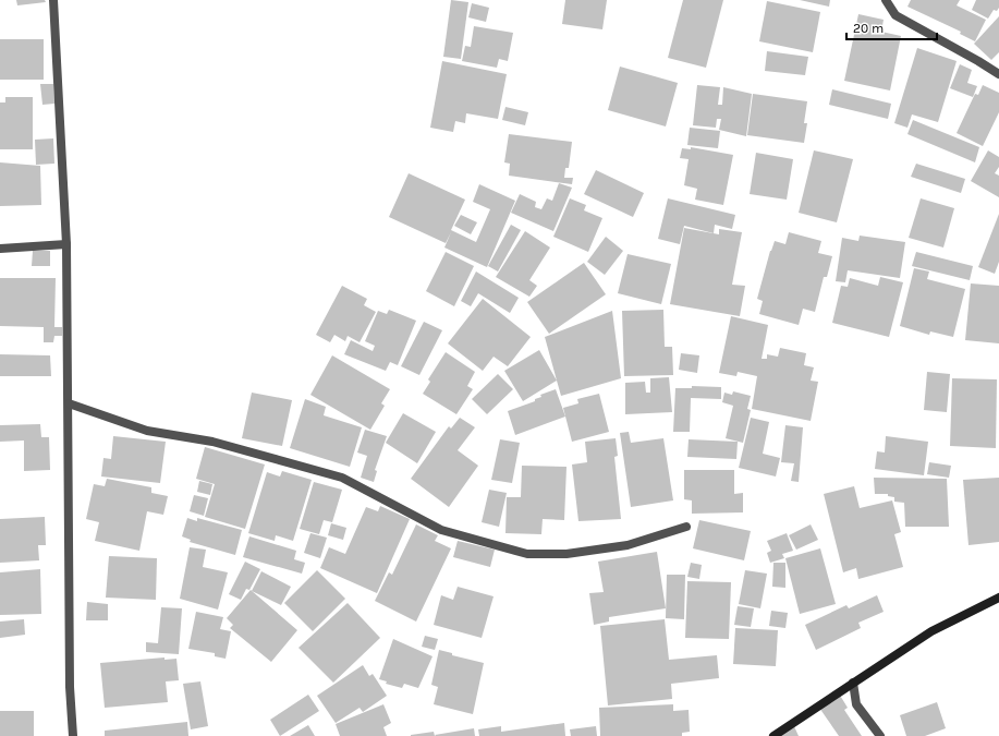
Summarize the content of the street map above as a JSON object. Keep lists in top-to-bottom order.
{
  "scale_bar": "20 m"
}
